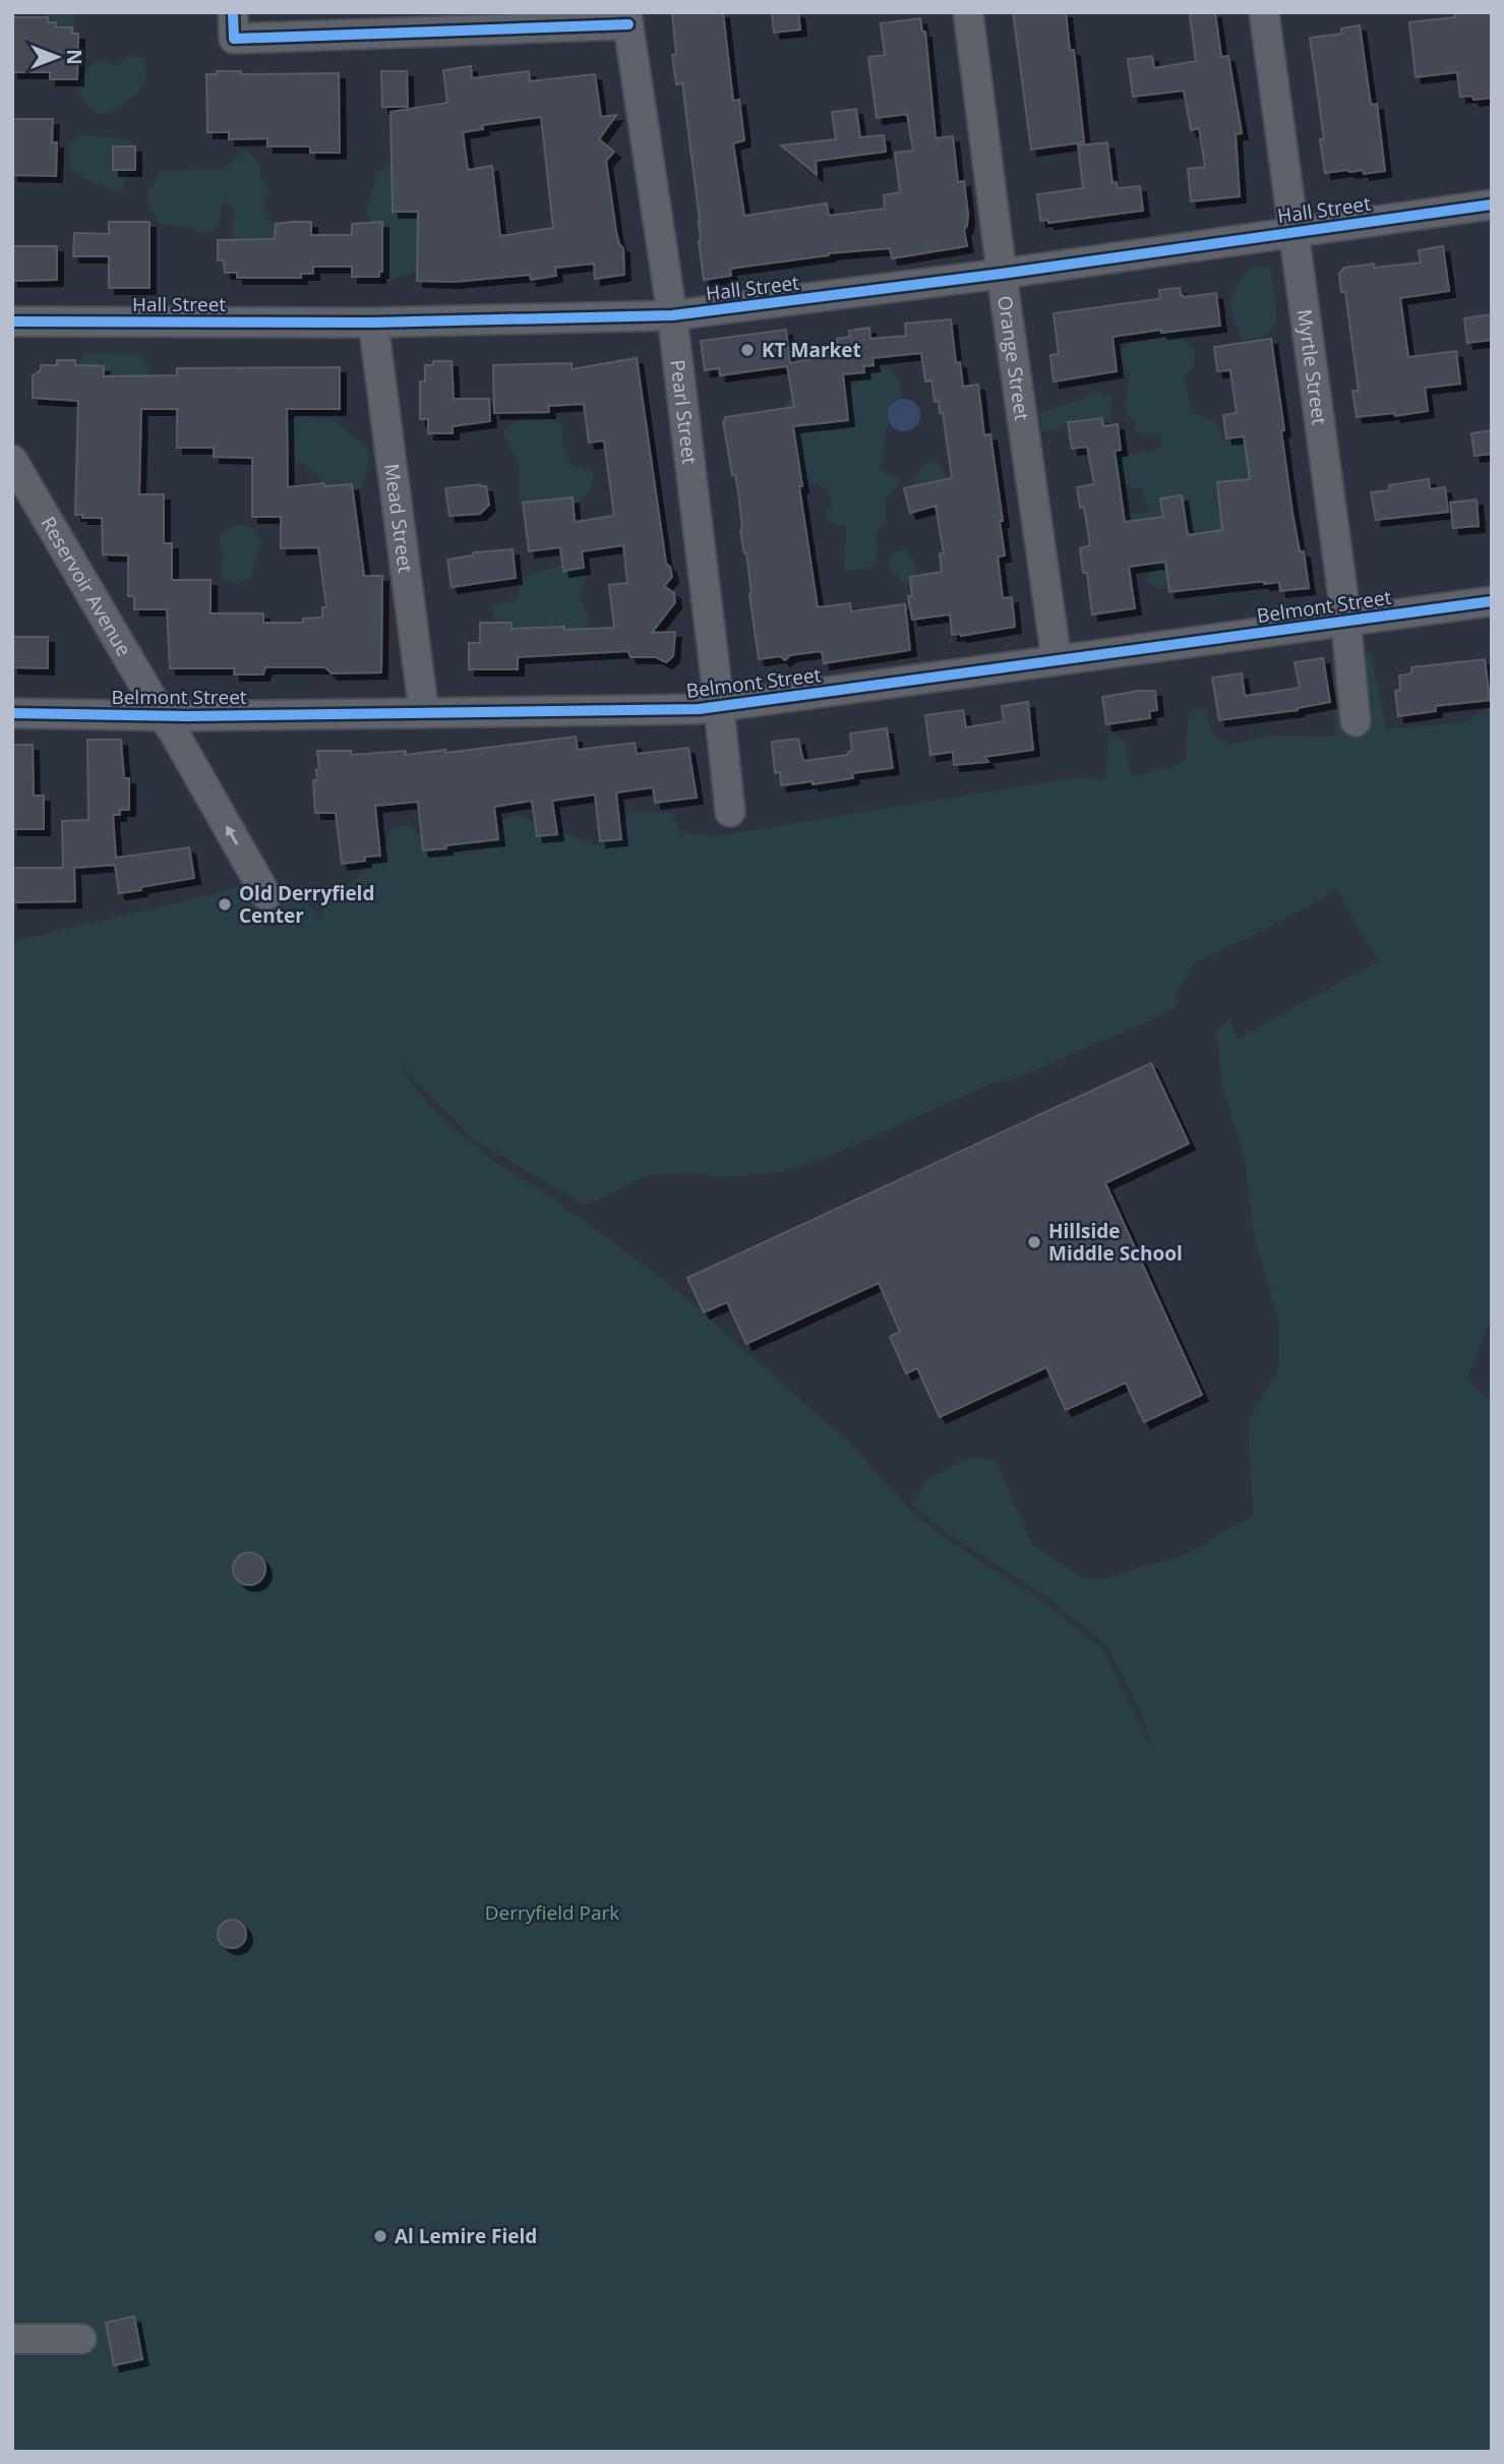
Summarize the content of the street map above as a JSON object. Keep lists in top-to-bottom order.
{
  "streets": {
    "street": [
      "Hall Street",
      "Orange Street",
      "Myrtle Street",
      "Pearl Street",
      "Mead Street",
      "Reservoir Avenue",
      "Belmont Street"
    ]
  },
  "crossings": [
    ["Hall Street", "Orange Street"],
    ["Hall Street", "Myrtle Street"],
    ["Hall Street", "Pearl Street"],
    ["Hall Street", "Mead Street"],
    ["Orange Street", "Belmont Street"],
    ["Myrtle Street", "Belmont Street"],
    ["Pearl Street", "Belmont Street"],
    ["Mead Street", "Belmont Street"],
    ["Reservoir Avenue", "Belmont Street"]
  ],
  "one_way": ["Reservoir Avenue"],
  "parks": ["Derryfield Park"],
  "places": [
    "KT Market",
    "Old Derryfield Center",
    "Hillside Middle School",
    "Al Lemire Field"
  ],
  "north": "right"
}
